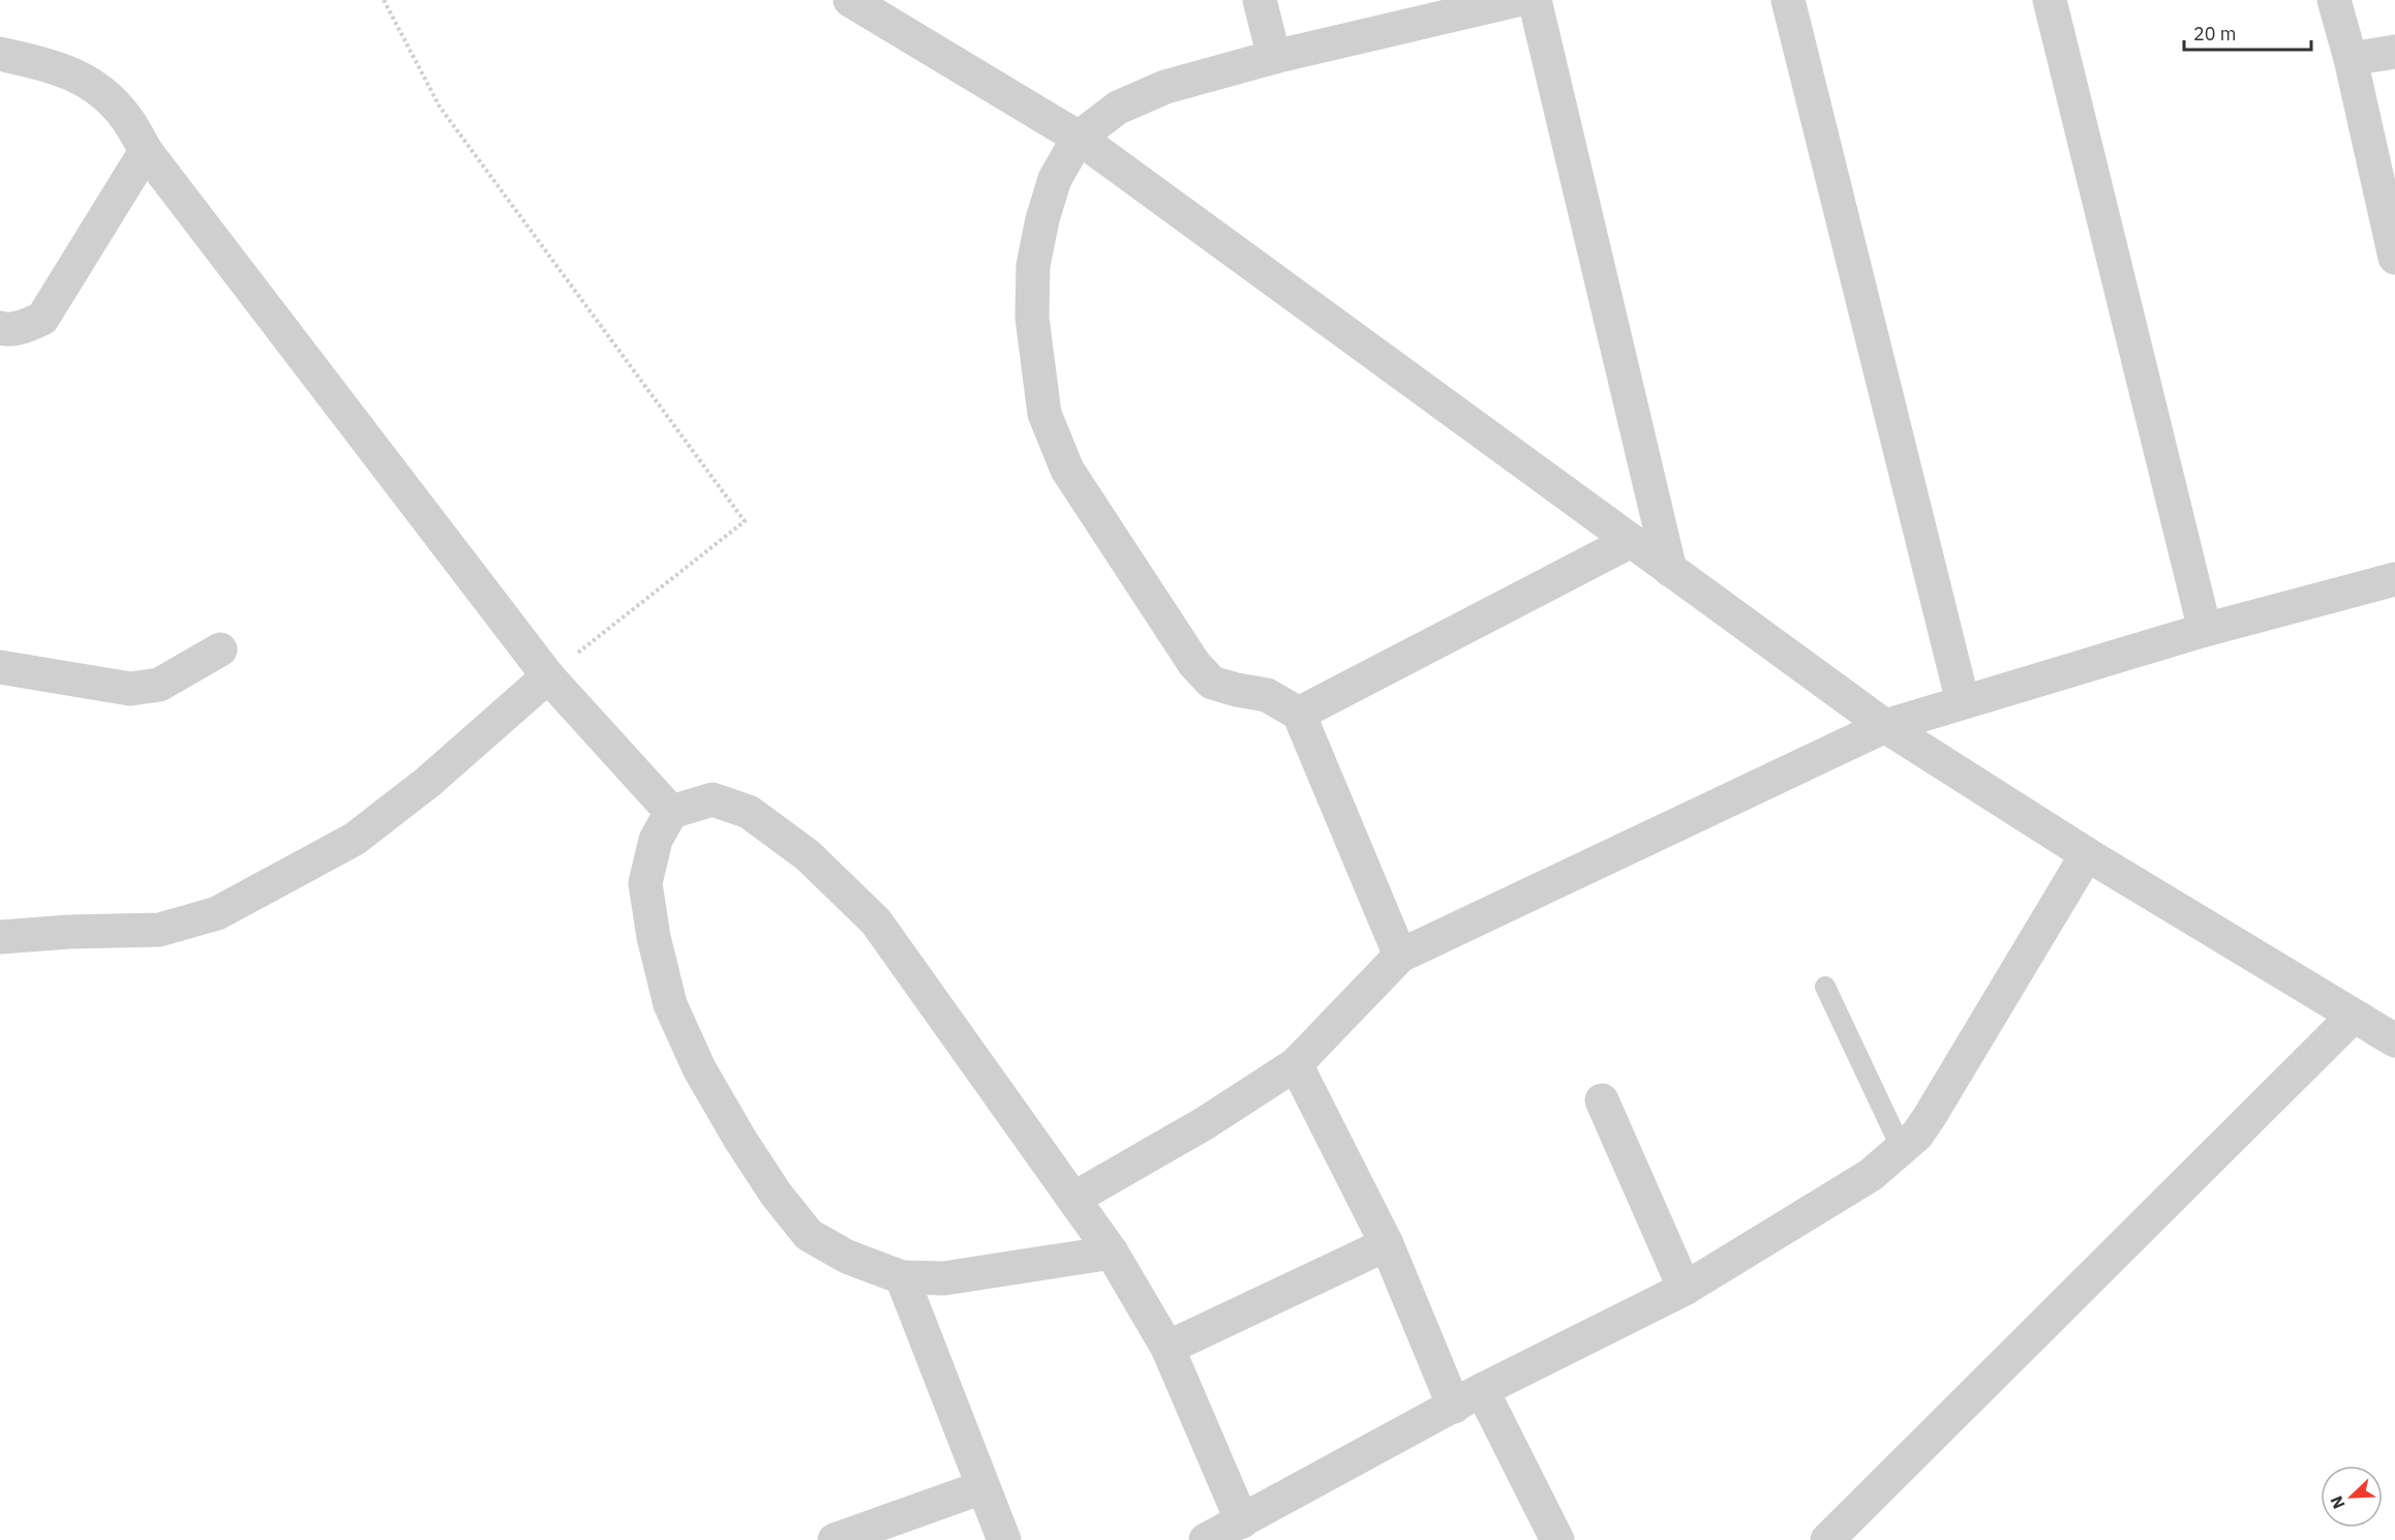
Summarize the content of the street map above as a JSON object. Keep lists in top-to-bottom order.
{
  "scale_bar": "20 m",
  "north": "bottom left"
}
